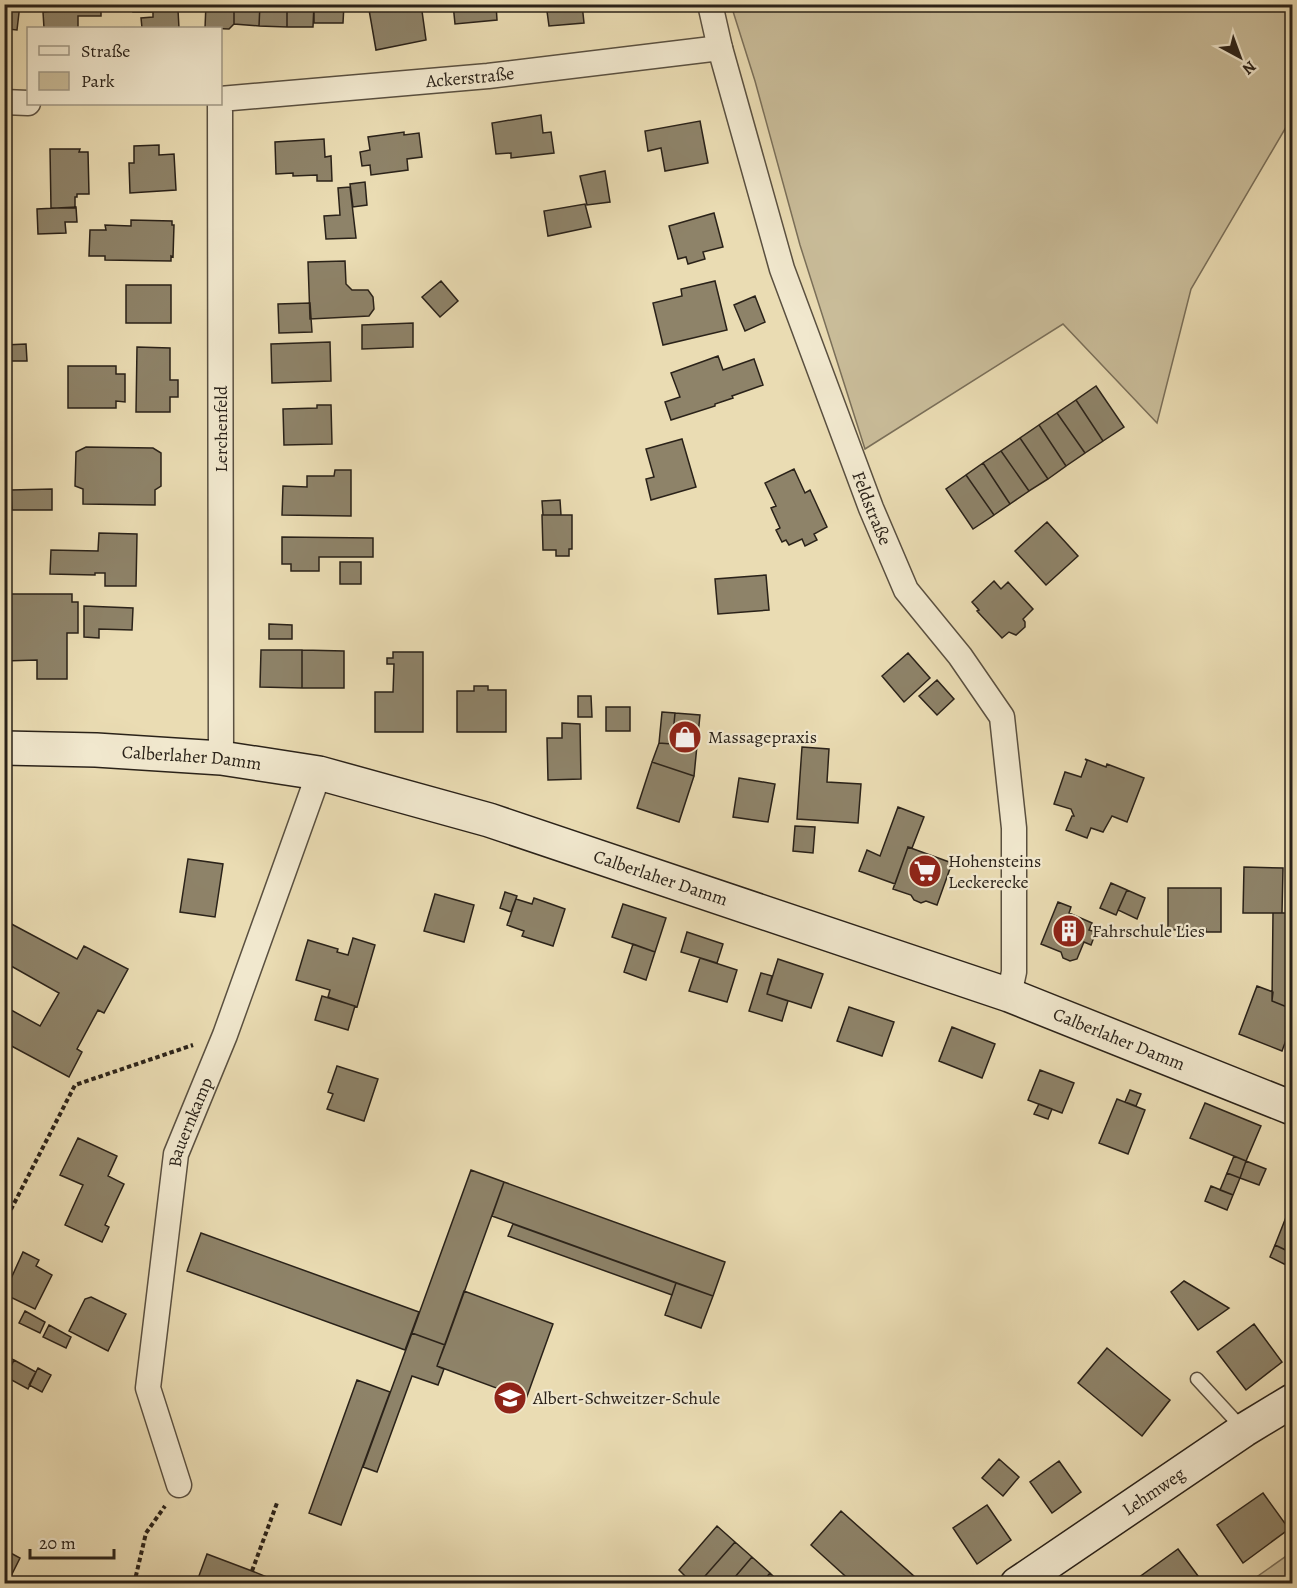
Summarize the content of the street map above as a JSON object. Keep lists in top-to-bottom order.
{
  "streets": {
    "street": [
      "Ackerstraße",
      "Lerchenfeld",
      "Feldstraße",
      "Calberlaher Damm",
      "Bauernkamp",
      "Lehmweg"
    ]
  },
  "crossings": [
    ["Ackerstraße", "Feldstraße"],
    ["Lerchenfeld", "Calberlaher Damm"],
    ["Feldstraße", "Calberlaher Damm"],
    ["Calberlaher Damm", "Bauernkamp"]
  ],
  "places": {
    "shop": ["Massagepraxis"],
    "supermarket": ["Hohensteins Leckerecke"],
    "building": ["Fahrschule Lies"],
    "school or university": ["Albert-Schweitzer-Schule"]
  },
  "legend": ["Straße", "Park"],
  "scale_bar": "20 m",
  "north": "bottom right"
}
